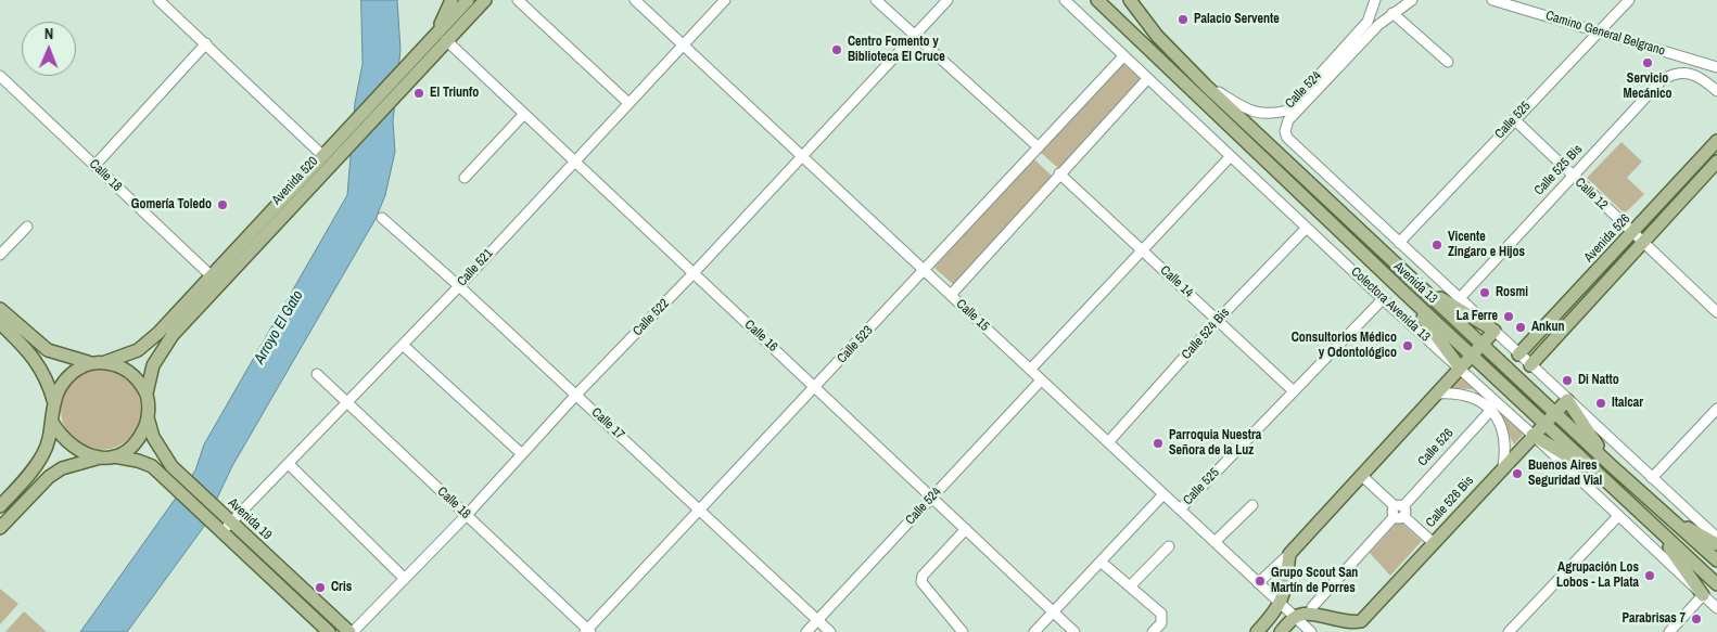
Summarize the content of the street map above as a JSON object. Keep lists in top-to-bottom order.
{
  "streets": {
    "main road": [
      "Avenida 520",
      "Avenida 526",
      "Avenida 13",
      "Calle 526 Bis",
      "Avenida 19"
    ],
    "street": [
      "Camino General Belgrano",
      "Calle 524",
      "Calle 525",
      "Calle 525 Bis",
      "Calle 18",
      "Calle 12",
      "Calle 521",
      "Calle 14",
      "Colectora Avenida 13",
      "Calle 15",
      "Calle 522",
      "Calle 524 Bis",
      "Calle 16",
      "Calle 523",
      "Calle 17",
      "Calle 526"
    ]
  },
  "crossings": [
    ["Camino General Belgrano", "Calle 525"],
    ["Calle 524", "Calle 525"],
    ["Calle 524", "Avenida 13"],
    ["Calle 524", "Calle 15"],
    ["Calle 524", "Calle 16"],
    ["Calle 524", "Calle 17"],
    ["Calle 525", "Calle 12"],
    ["Calle 525", "Calle 14"],
    ["Calle 525", "Colectora Avenida 13"],
    ["Calle 525", "Calle 15"],
    ["Calle 525", "Calle 16"],
    ["Calle 525 Bis", "Calle 12"],
    ["Calle 18", "Avenida 520"],
    ["Calle 18", "Calle 521"],
    ["Calle 18", "Calle 522"],
    ["Calle 18", "Calle 523"],
    ["Avenida 520", "Calle 16"],
    ["Avenida 520", "Avenida 19"],
    ["Calle 12", "Avenida 526"],
    ["Calle 521", "Calle 15"],
    ["Calle 521", "Calle 16"],
    ["Calle 521", "Calle 17"],
    ["Calle 521", "Avenida 19"],
    ["Calle 14", "Calle 524 Bis"],
    ["Avenida 13", "Calle 526 Bis"],
    ["Colectora Avenida 13", "Calle 524 Bis"],
    ["Colectora Avenida 13", "Calle 523"],
    ["Colectora Avenida 13", "Calle 526 Bis"],
    ["Calle 15", "Calle 522"],
    ["Calle 15", "Calle 524 Bis"],
    ["Calle 15", "Calle 523"],
    ["Calle 15", "Calle 526 Bis"],
    ["Calle 522", "Calle 16"],
    ["Calle 522", "Calle 17"],
    ["Calle 522", "Avenida 19"],
    ["Calle 16", "Calle 523"],
    ["Calle 523", "Calle 17"],
    ["Calle 526", "Calle 526 Bis"]
  ],
  "water": ["Arroyo El Gato"],
  "places": [
    "Palacio Servente",
    "Centro Fomento y Biblioteca El Cruce",
    "Servicio Mecánico",
    "El Triunfo",
    "Gomería Toledo",
    "Vicente Zingaro e Hijos",
    "Rosmi",
    "La Ferre",
    "Ankun",
    "Consultorios Médico y Odontológico",
    "Di Natto",
    "Italcar",
    "Parroquia Nuestra Señora de la Luz",
    "Buenos Aires Seguridad Vial",
    "Agrupación Los Lobos - La Plata",
    "Grupo Scout San Martín de Porres",
    "Cris",
    "Parabrisas 7"
  ],
  "north": "top"
}
